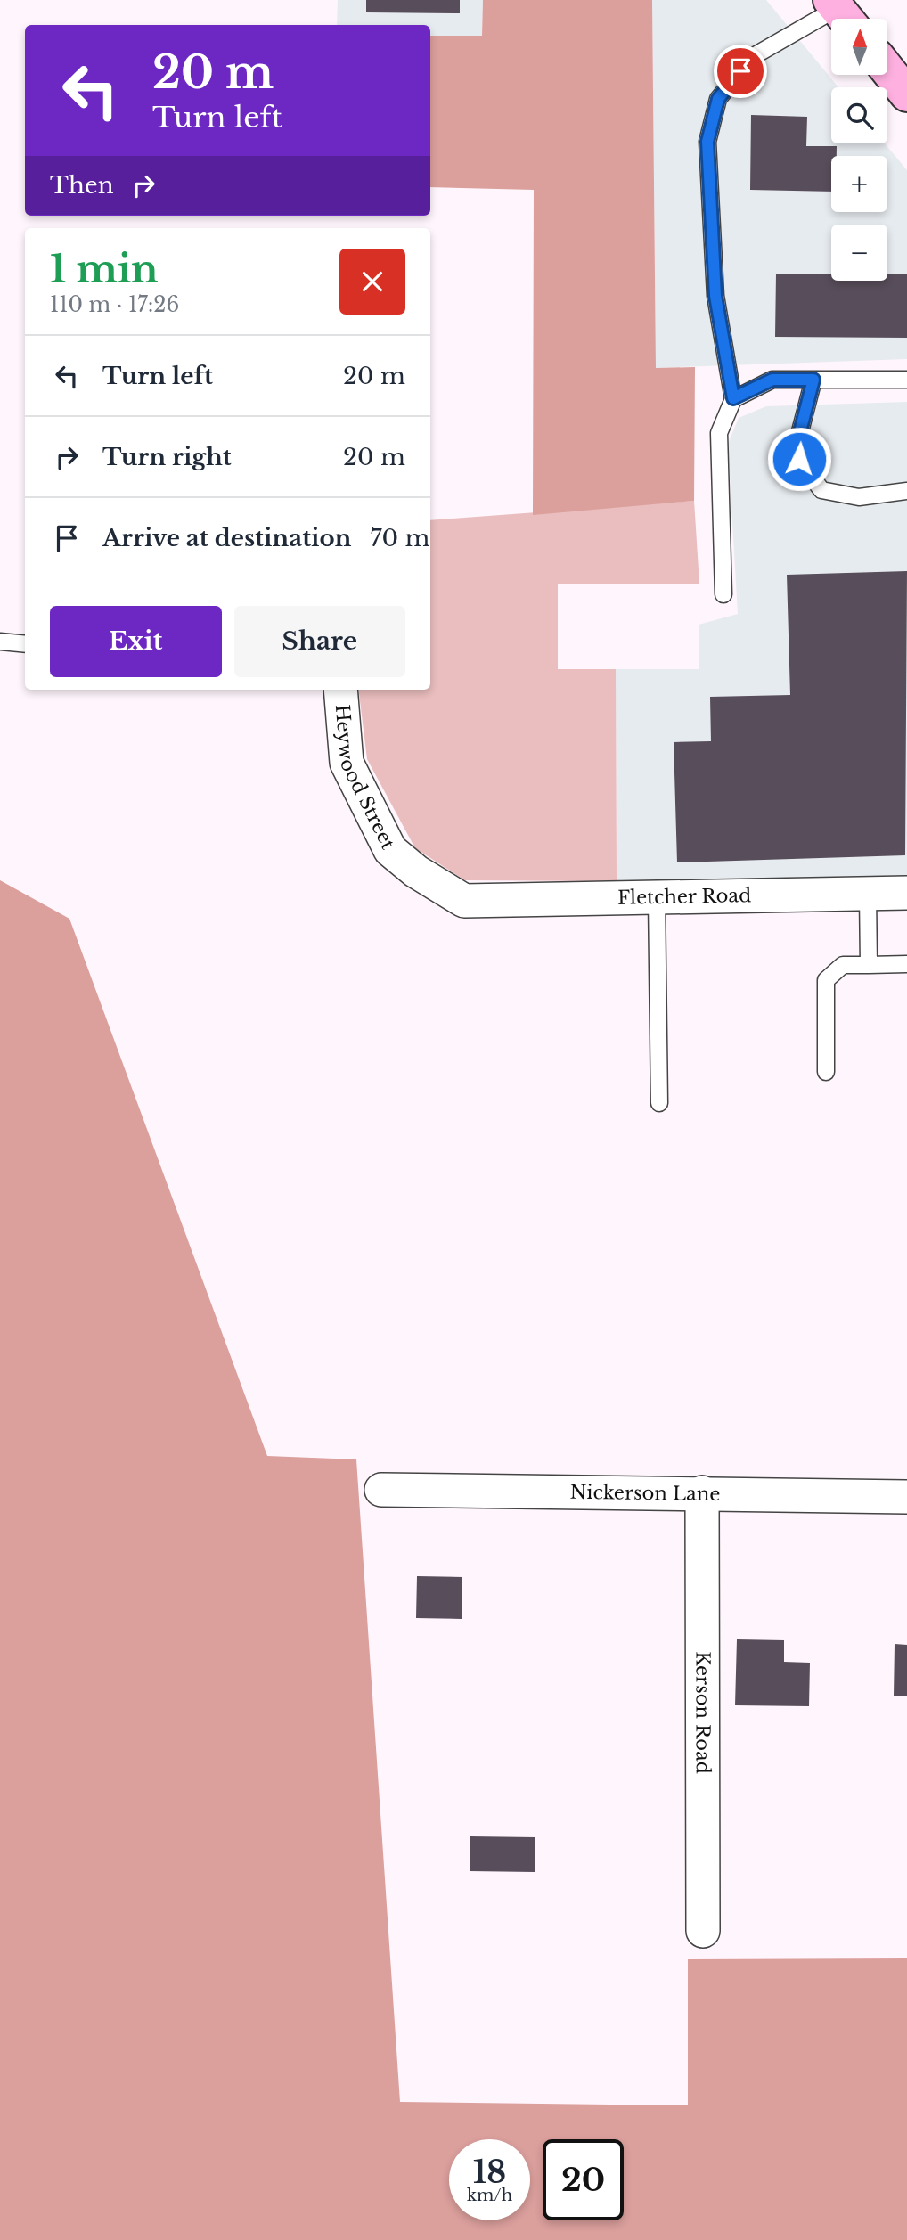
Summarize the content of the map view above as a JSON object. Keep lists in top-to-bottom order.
{
  "streets": {
    "street": [
      "Heywood Street",
      "Fletcher Road",
      "Nickerson Lane",
      "Kerson Road"
    ]
  },
  "crossings": [
    ["Heywood Street", "Fletcher Road"],
    ["Nickerson Lane", "Kerson Road"]
  ],
  "north": "top",
  "page": {
    "map_buttons": ["+", "−"],
    "turn": ["20 m", "Turn left"],
    "then": "Then",
    "heading": ["1 min", "110 m · 17:26"],
    "list": [
      {
        "name": "Turn left",
        "value": "20 m"
      },
      {
        "name": "Turn right",
        "value": "20 m"
      },
      {
        "name": "Arrive at destination",
        "value": "70 m"
      }
    ],
    "buttons": ["Exit", "Share"],
    "speed": "18 km/h",
    "limit": "20"
  }
}
